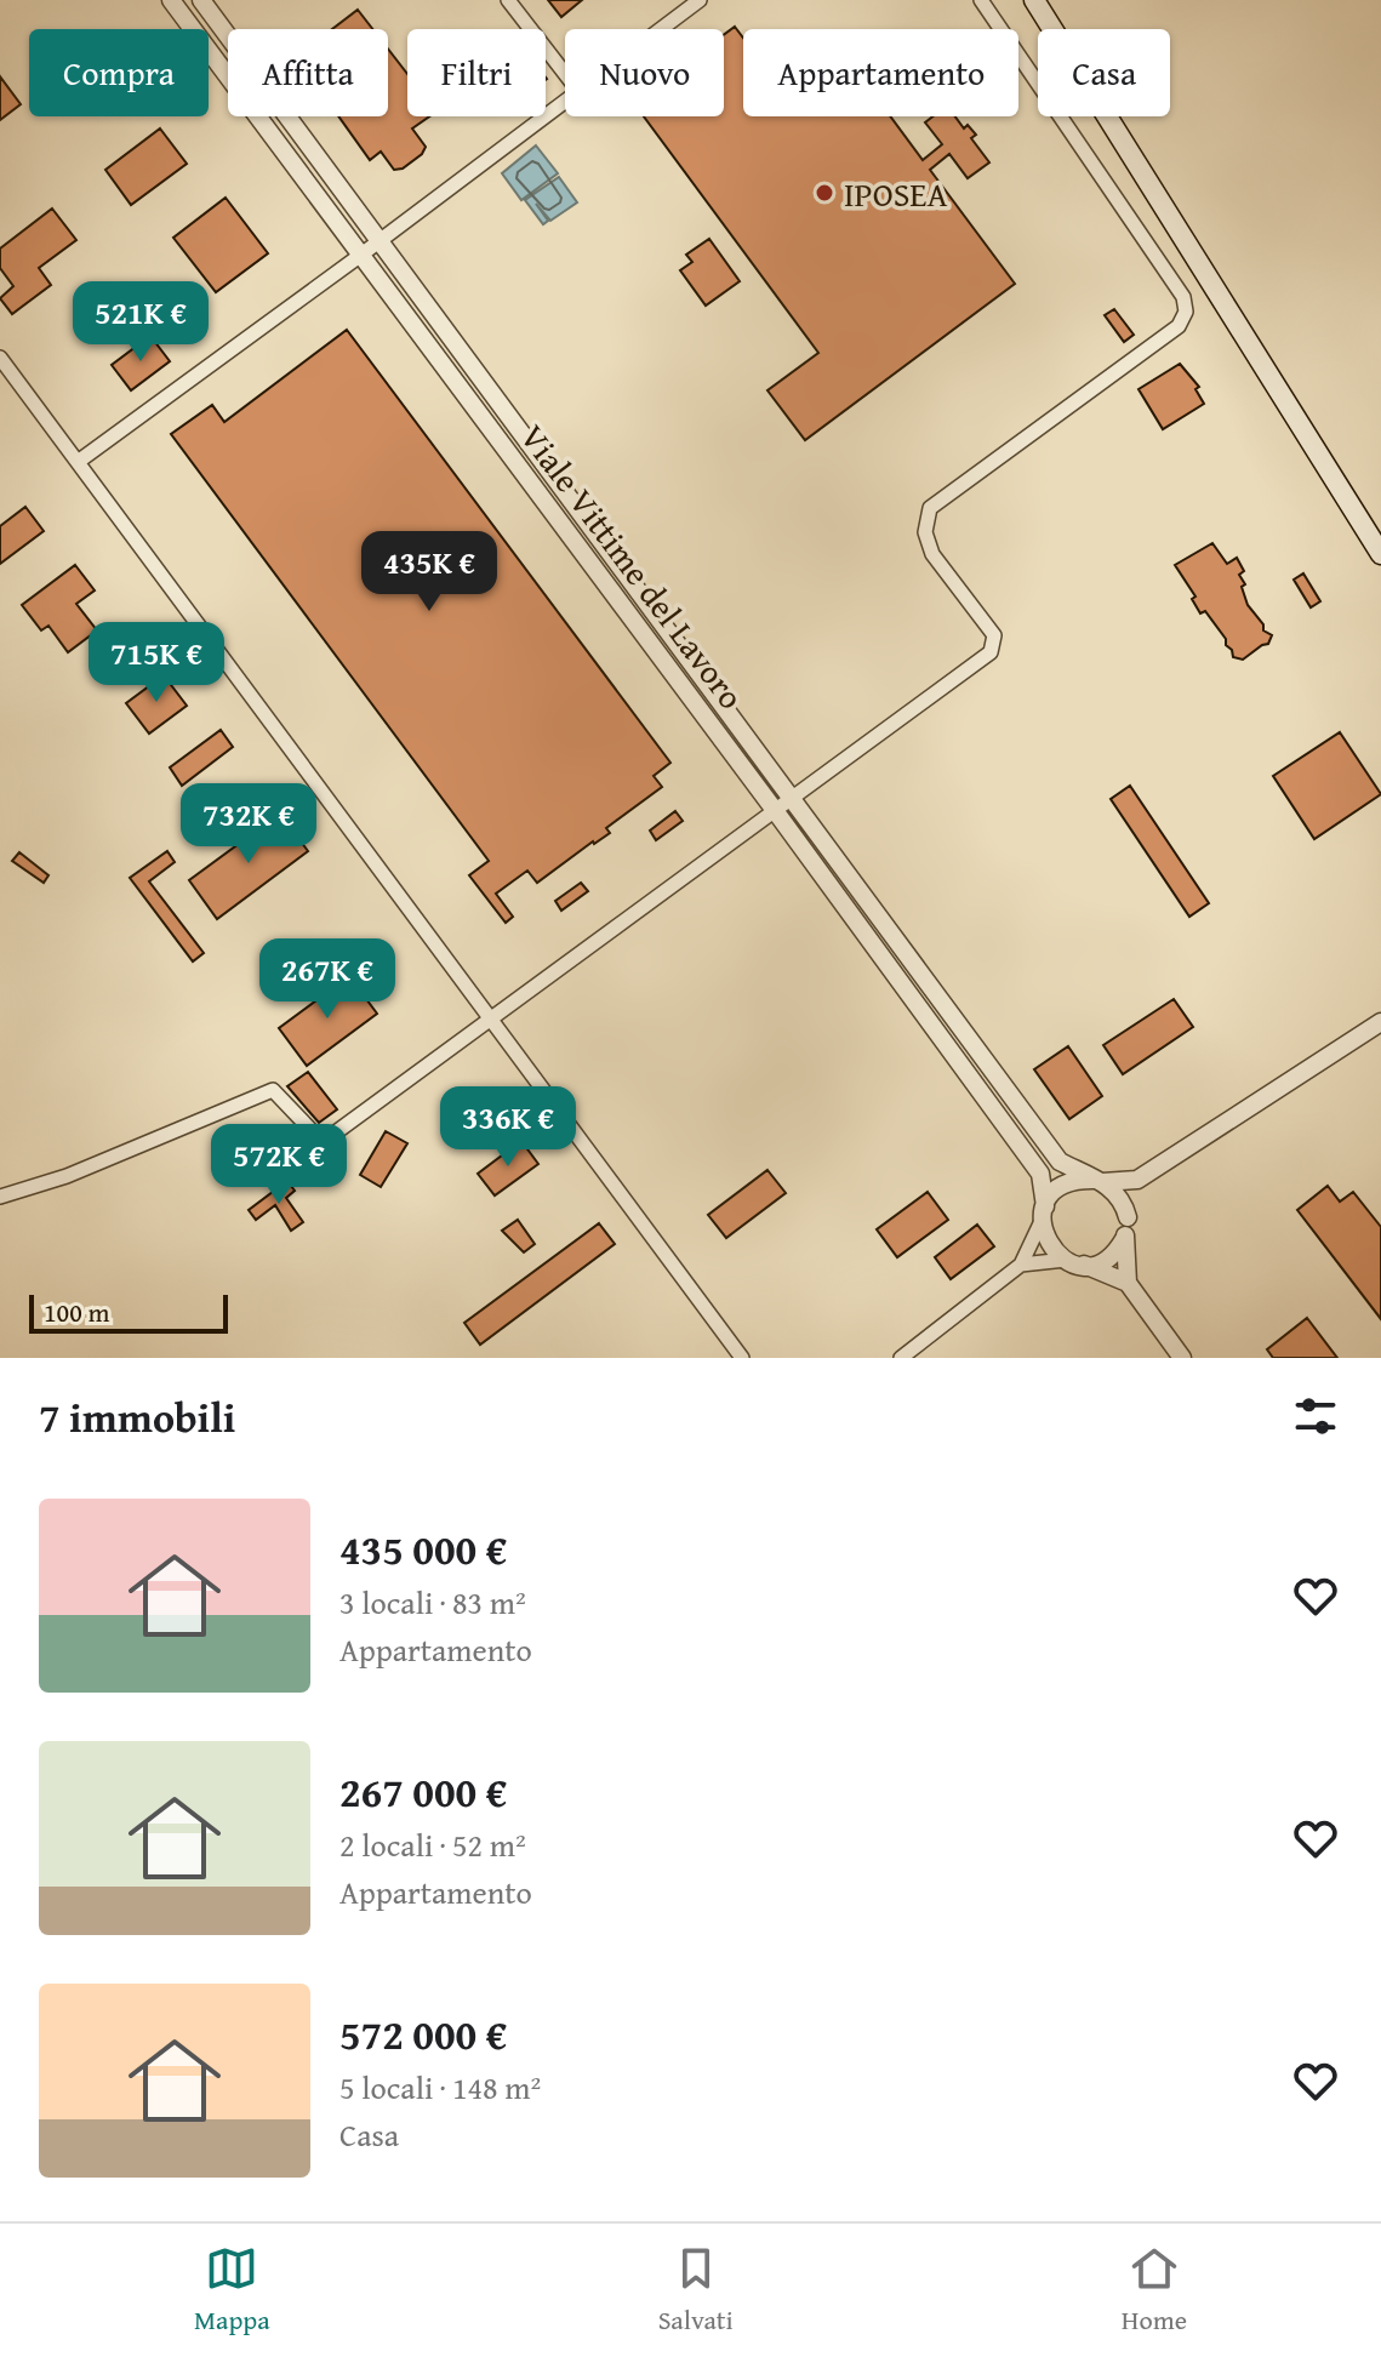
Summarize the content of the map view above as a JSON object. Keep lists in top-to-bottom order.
{
  "streets": {
    "street": ["Viale Vittime del Lavoro"]
  },
  "places": ["IPOSEA"],
  "scale_bar": "100 m",
  "page": {
    "chip": [
      "Compra",
      "Affitta",
      "Filtri",
      "Nuovo",
      "Appartamento",
      "Casa"
    ],
    "price": [
      "521K €",
      "435K €",
      "715K €",
      "732K €",
      "267K €",
      "336K €",
      "572K €"
    ],
    "scale": "100 m",
    "heading": "7 immobili",
    "list": [
      {
        "name": "435 000 €",
        "note": "3 locali · 83 m² · Appartamento"
      },
      {
        "name": "267 000 €",
        "note": "2 locali · 52 m² · Appartamento"
      },
      {
        "name": "572 000 €",
        "note": "5 locali · 148 m² · Casa"
      }
    ],
    "tabs": ["Mappa", "Salvati", "Home"]
  }
}
